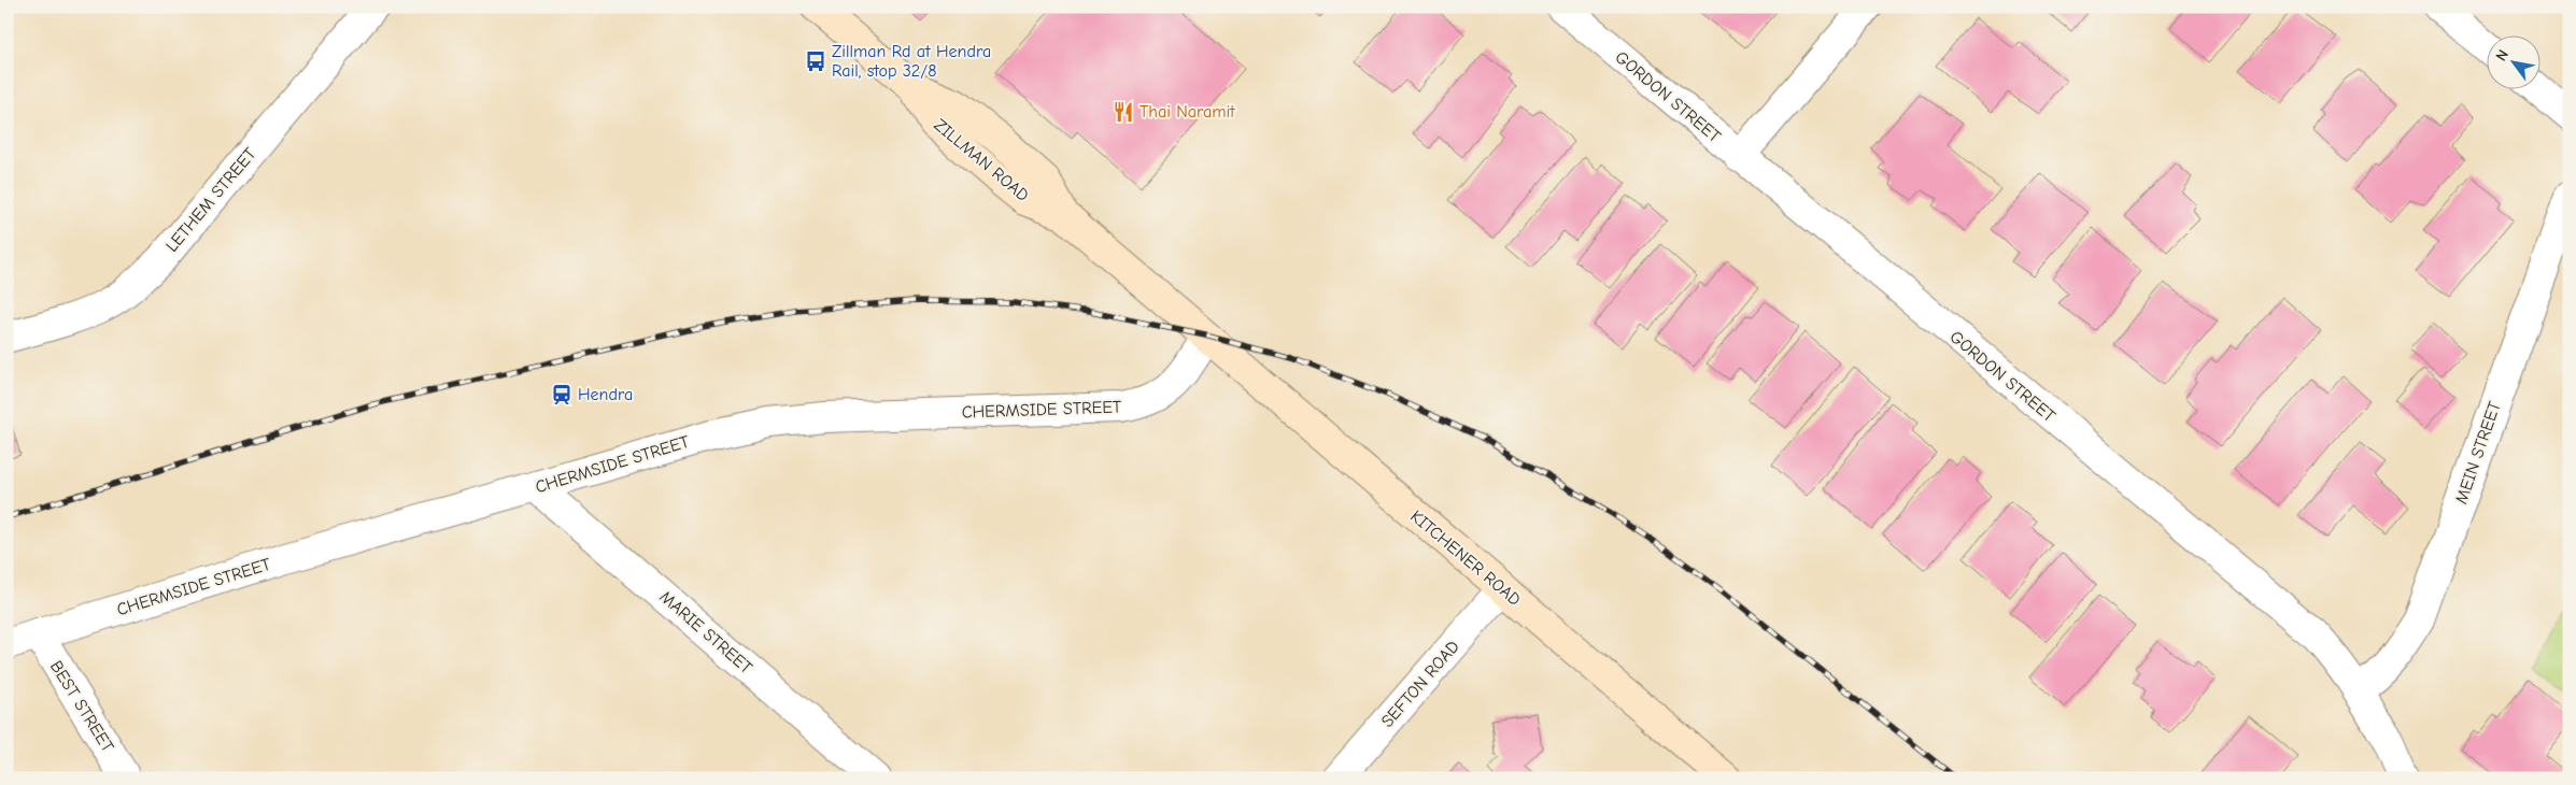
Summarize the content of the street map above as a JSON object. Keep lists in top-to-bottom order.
{
  "streets": {
    "main road": ["ZILLMAN ROAD", "KITCHENER ROAD"],
    "street": [
      "GORDON STREET",
      "LETHEM STREET",
      "CHERMSIDE STREET",
      "MEIN STREET",
      "MARIE STREET",
      "SEFTON ROAD",
      "BEST STREET"
    ]
  },
  "crossings": [
    ["GORDON STREET", "MEIN STREET"],
    ["ZILLMAN ROAD", "CHERMSIDE STREET"],
    ["ZILLMAN ROAD", "KITCHENER ROAD"],
    ["CHERMSIDE STREET", "KITCHENER ROAD"],
    ["CHERMSIDE STREET", "MARIE STREET"],
    ["CHERMSIDE STREET", "BEST STREET"],
    ["KITCHENER ROAD", "SEFTON ROAD"]
  ],
  "places": {
    "bus stop": ["Zillman Rd at Hendra Rail, stop 32/8"],
    "restaurant": ["Thai Naramit"],
    "station": ["Hendra"]
  },
  "north": "top left"
}
